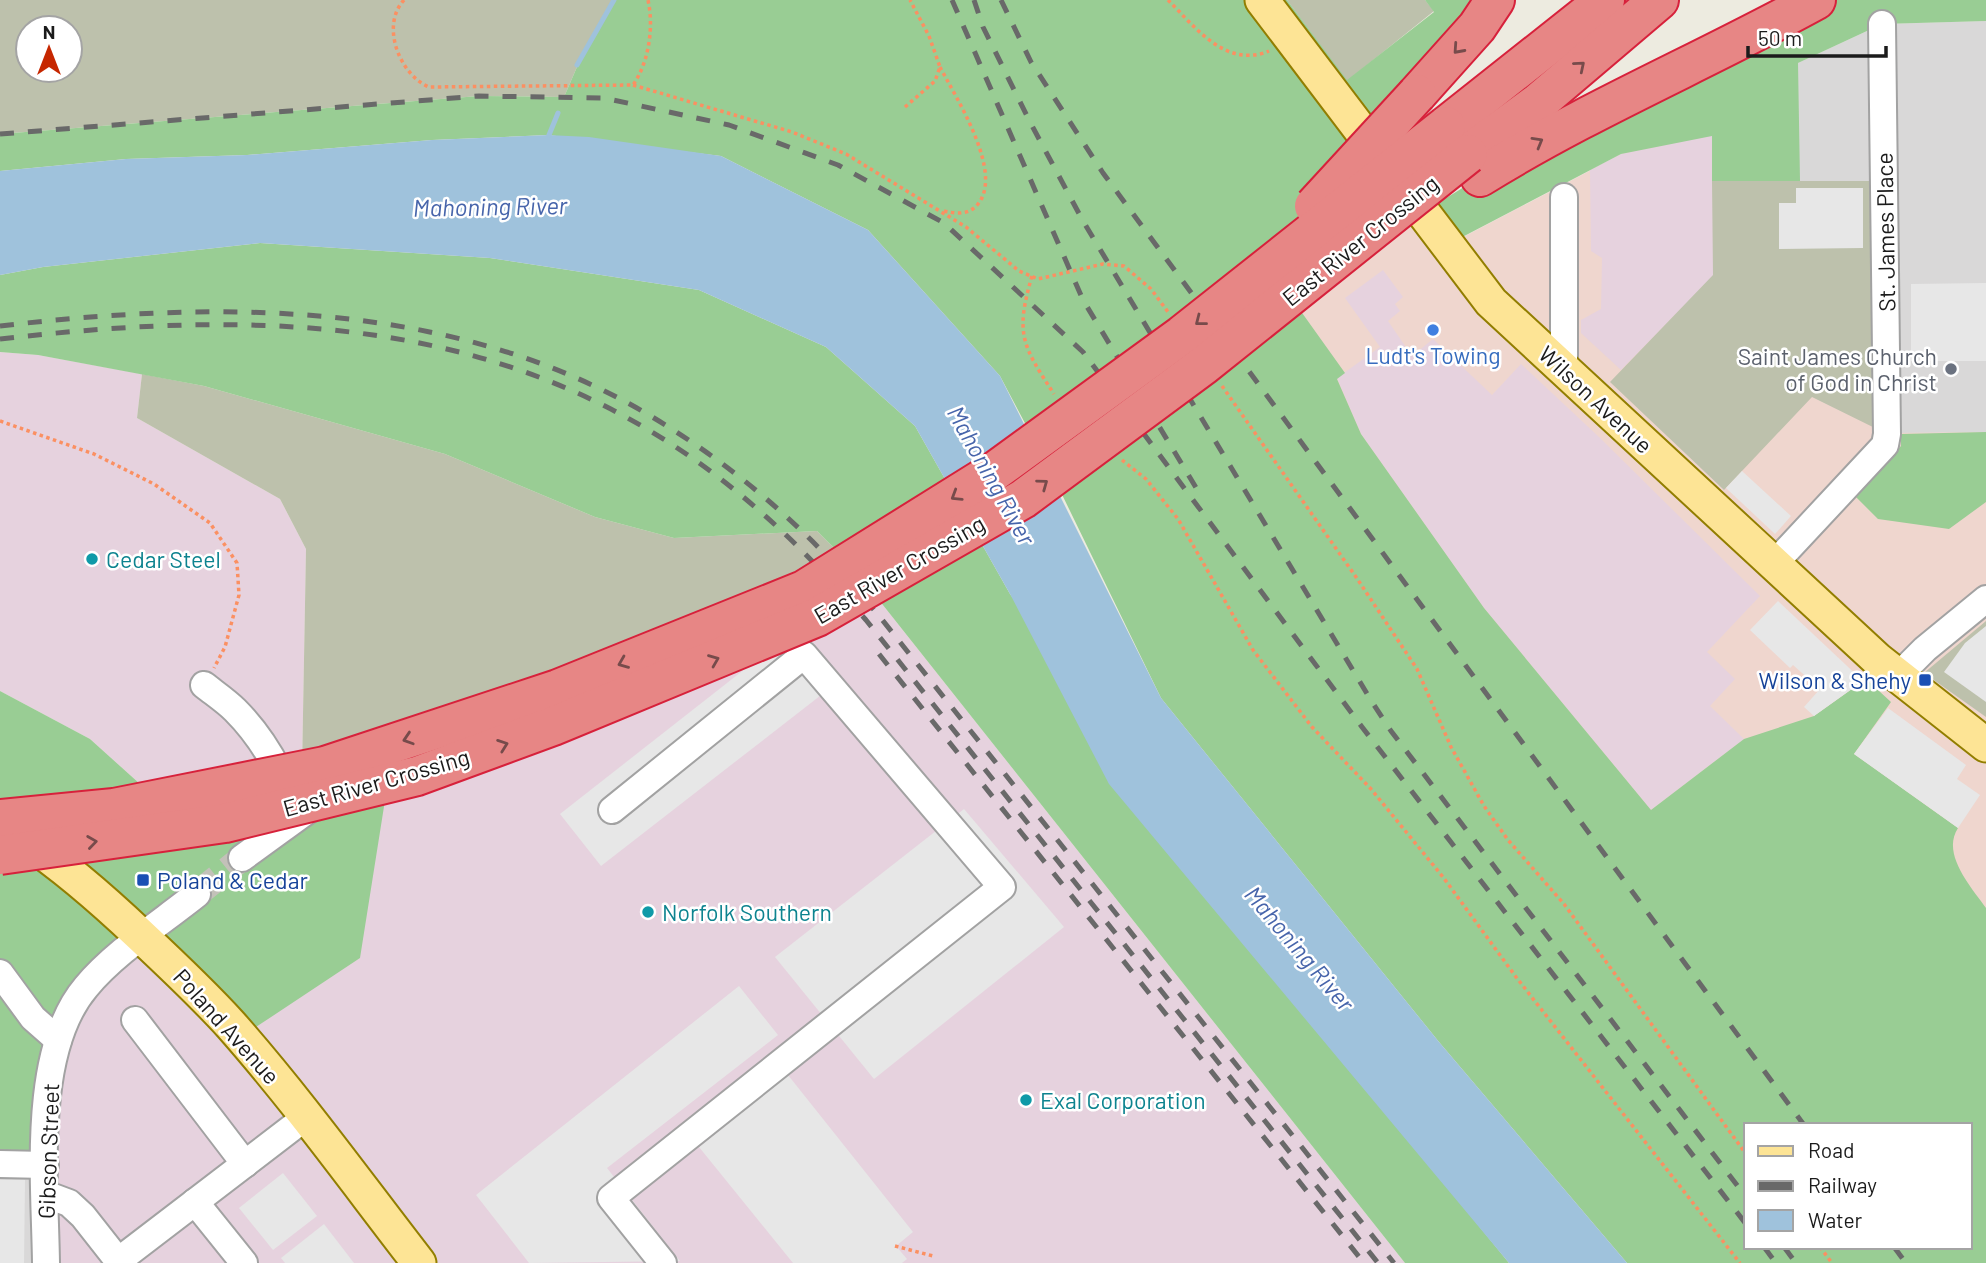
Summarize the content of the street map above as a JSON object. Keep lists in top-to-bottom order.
{
  "streets": {
    "highway": ["East River Crossing"],
    "main road": ["Wilson Avenue", "Poland Avenue"],
    "street": ["St. James Place", "Gibson Street"]
  },
  "crossings": [
    ["St. James Place", "Wilson Avenue"],
    ["East River Crossing", "Poland Avenue"],
    ["Poland Avenue", "Gibson Street"]
  ],
  "water": ["Mahoning River"],
  "places": {
    "other": [
      "Ludt's Towing",
      "Saint James Church of God in Christ",
      "Cedar Steel",
      "Norfolk Southern",
      "Exal Corporation"
    ],
    "transit": ["Wilson & Shehy", "Poland & Cedar"]
  },
  "legend": ["Road", "Railway", "Water"],
  "scale_bar": "50 m",
  "north": "top"
}
